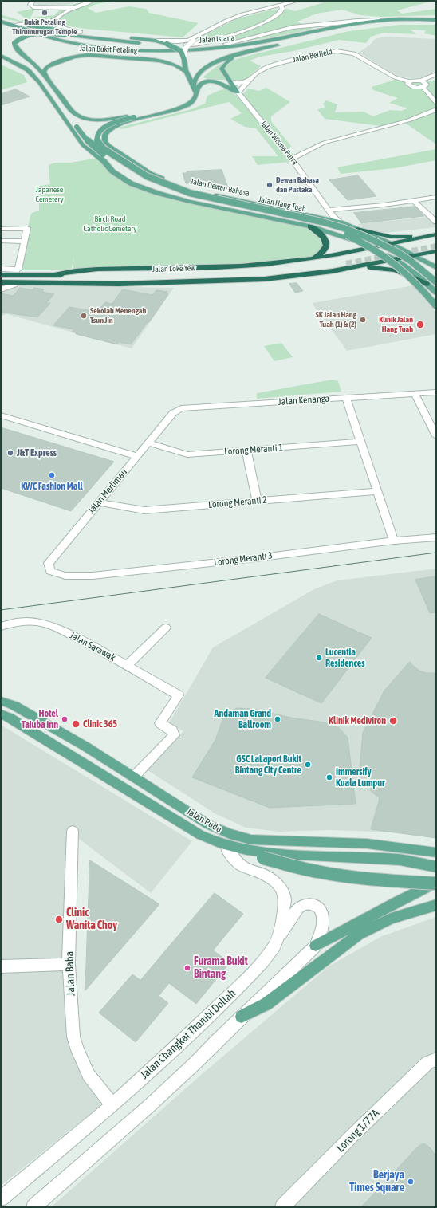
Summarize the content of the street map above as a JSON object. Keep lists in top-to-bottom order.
{
  "streets": {
    "highway": ["Jalan Loke Yew"],
    "main road": [
      "Jalan Istana",
      "Jalan Bukit Petaling",
      "Jalan Dewan Bahasa",
      "Jalan Hang Tuah",
      "Jalan Pudu"
    ],
    "street": [
      "Jalan Belfield",
      "Jalan Wisma Putra",
      "Jalan Kenanga",
      "Lorong Meranti 1",
      "Jalan Merlimau",
      "Lorong Meranti 2",
      "Lorong Meranti 3",
      "Jalan Sarawak",
      "Jalan Baba",
      "Jalan Changkat Thambi Dollah",
      "Lorong 1/77A"
    ]
  },
  "crossings": [
    ["Jalan Belfield", "Jalan Wisma Putra"],
    ["Jalan Belfield", "Jalan Dewan Bahasa"],
    ["Jalan Wisma Putra", "Jalan Dewan Bahasa"],
    ["Jalan Dewan Bahasa", "Jalan Hang Tuah"],
    ["Jalan Kenanga", "Jalan Merlimau"],
    ["Lorong Meranti 1", "Jalan Merlimau"],
    ["Jalan Merlimau", "Lorong Meranti 2"],
    ["Jalan Merlimau", "Lorong Meranti 3"],
    ["Jalan Sarawak", "Jalan Pudu"],
    ["Jalan Baba", "Jalan Changkat Thambi Dollah"]
  ],
  "parks": ["Japanese Cemetery", "Birch Road Catholic Cemetery"],
  "places": [
    "Bukit Petaling Thirumurugan Temple",
    "Dewan Bahasa dan Pustaka",
    "Sekolah Menengah Tsun Jin",
    "SK Jalan Hang Tuah (1) & (2)",
    "Klinik Jalan Hang Tuah",
    "J&T Express",
    "KWC Fashion Mall",
    "Lucentia Residences",
    "Hotel Taiuba Inn",
    "Andaman Grand Ballroom",
    "Klinik Mediviron",
    "Clinic 365",
    "GSC LaLaport Bukit Bintang City Centre",
    "Immersify Kuala Lumpur",
    "Clinic Wanita Choy",
    "Furama Bukit Bintang",
    "Berjaya Times Square"
  ]
}
